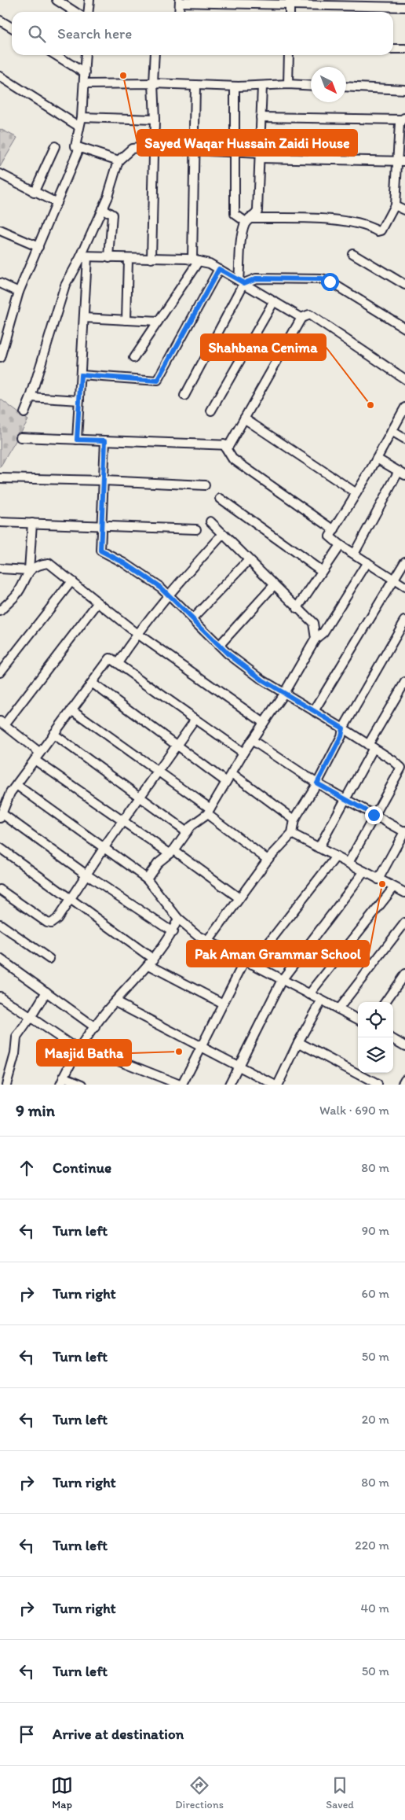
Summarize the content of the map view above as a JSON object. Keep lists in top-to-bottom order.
{
  "places": [
    "Sayed Waqar Hussain Zaidi House",
    "Shahbana Cenima",
    "Pak Aman Grammar School",
    "Masjid Batha"
  ],
  "north": "bottom right",
  "page": {
    "search": "Search here",
    "heading": ["9 min", "Walk · 690 m"],
    "list": [
      ["Continue", "80 m"],
      ["Turn left", "90 m"],
      ["Turn right", "60 m"],
      ["Turn left", "50 m"],
      ["Turn left", "20 m"],
      ["Turn right", "80 m"],
      ["Turn left", "220 m"],
      ["Turn right", "40 m"],
      ["Turn left", "50 m"],
      "Arrive at destination"
    ],
    "nav": ["Map", "Directions", "Saved"]
  }
}
